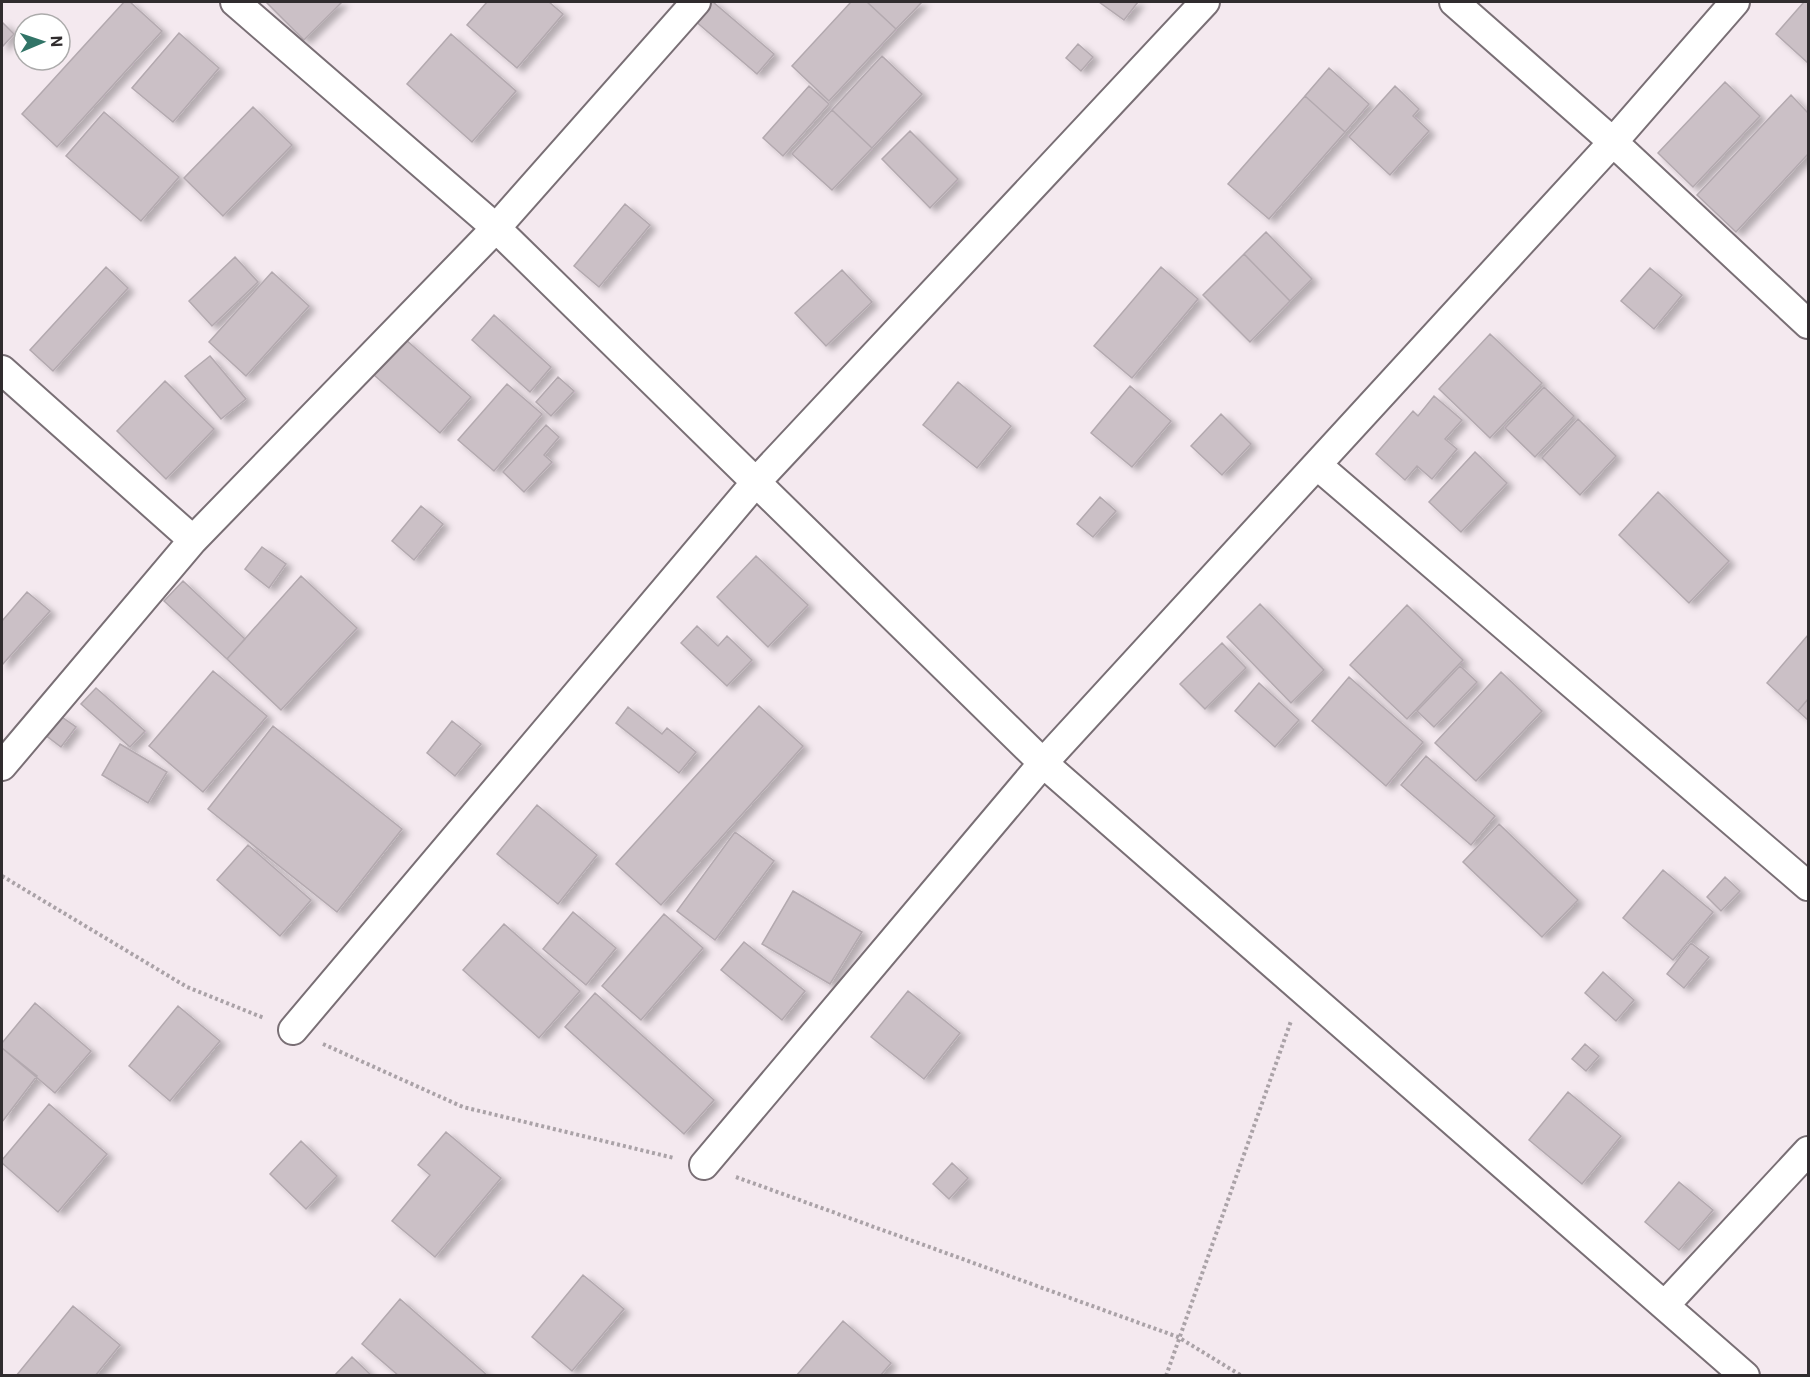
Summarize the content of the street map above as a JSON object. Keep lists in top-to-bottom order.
{
  "north": "right"
}
